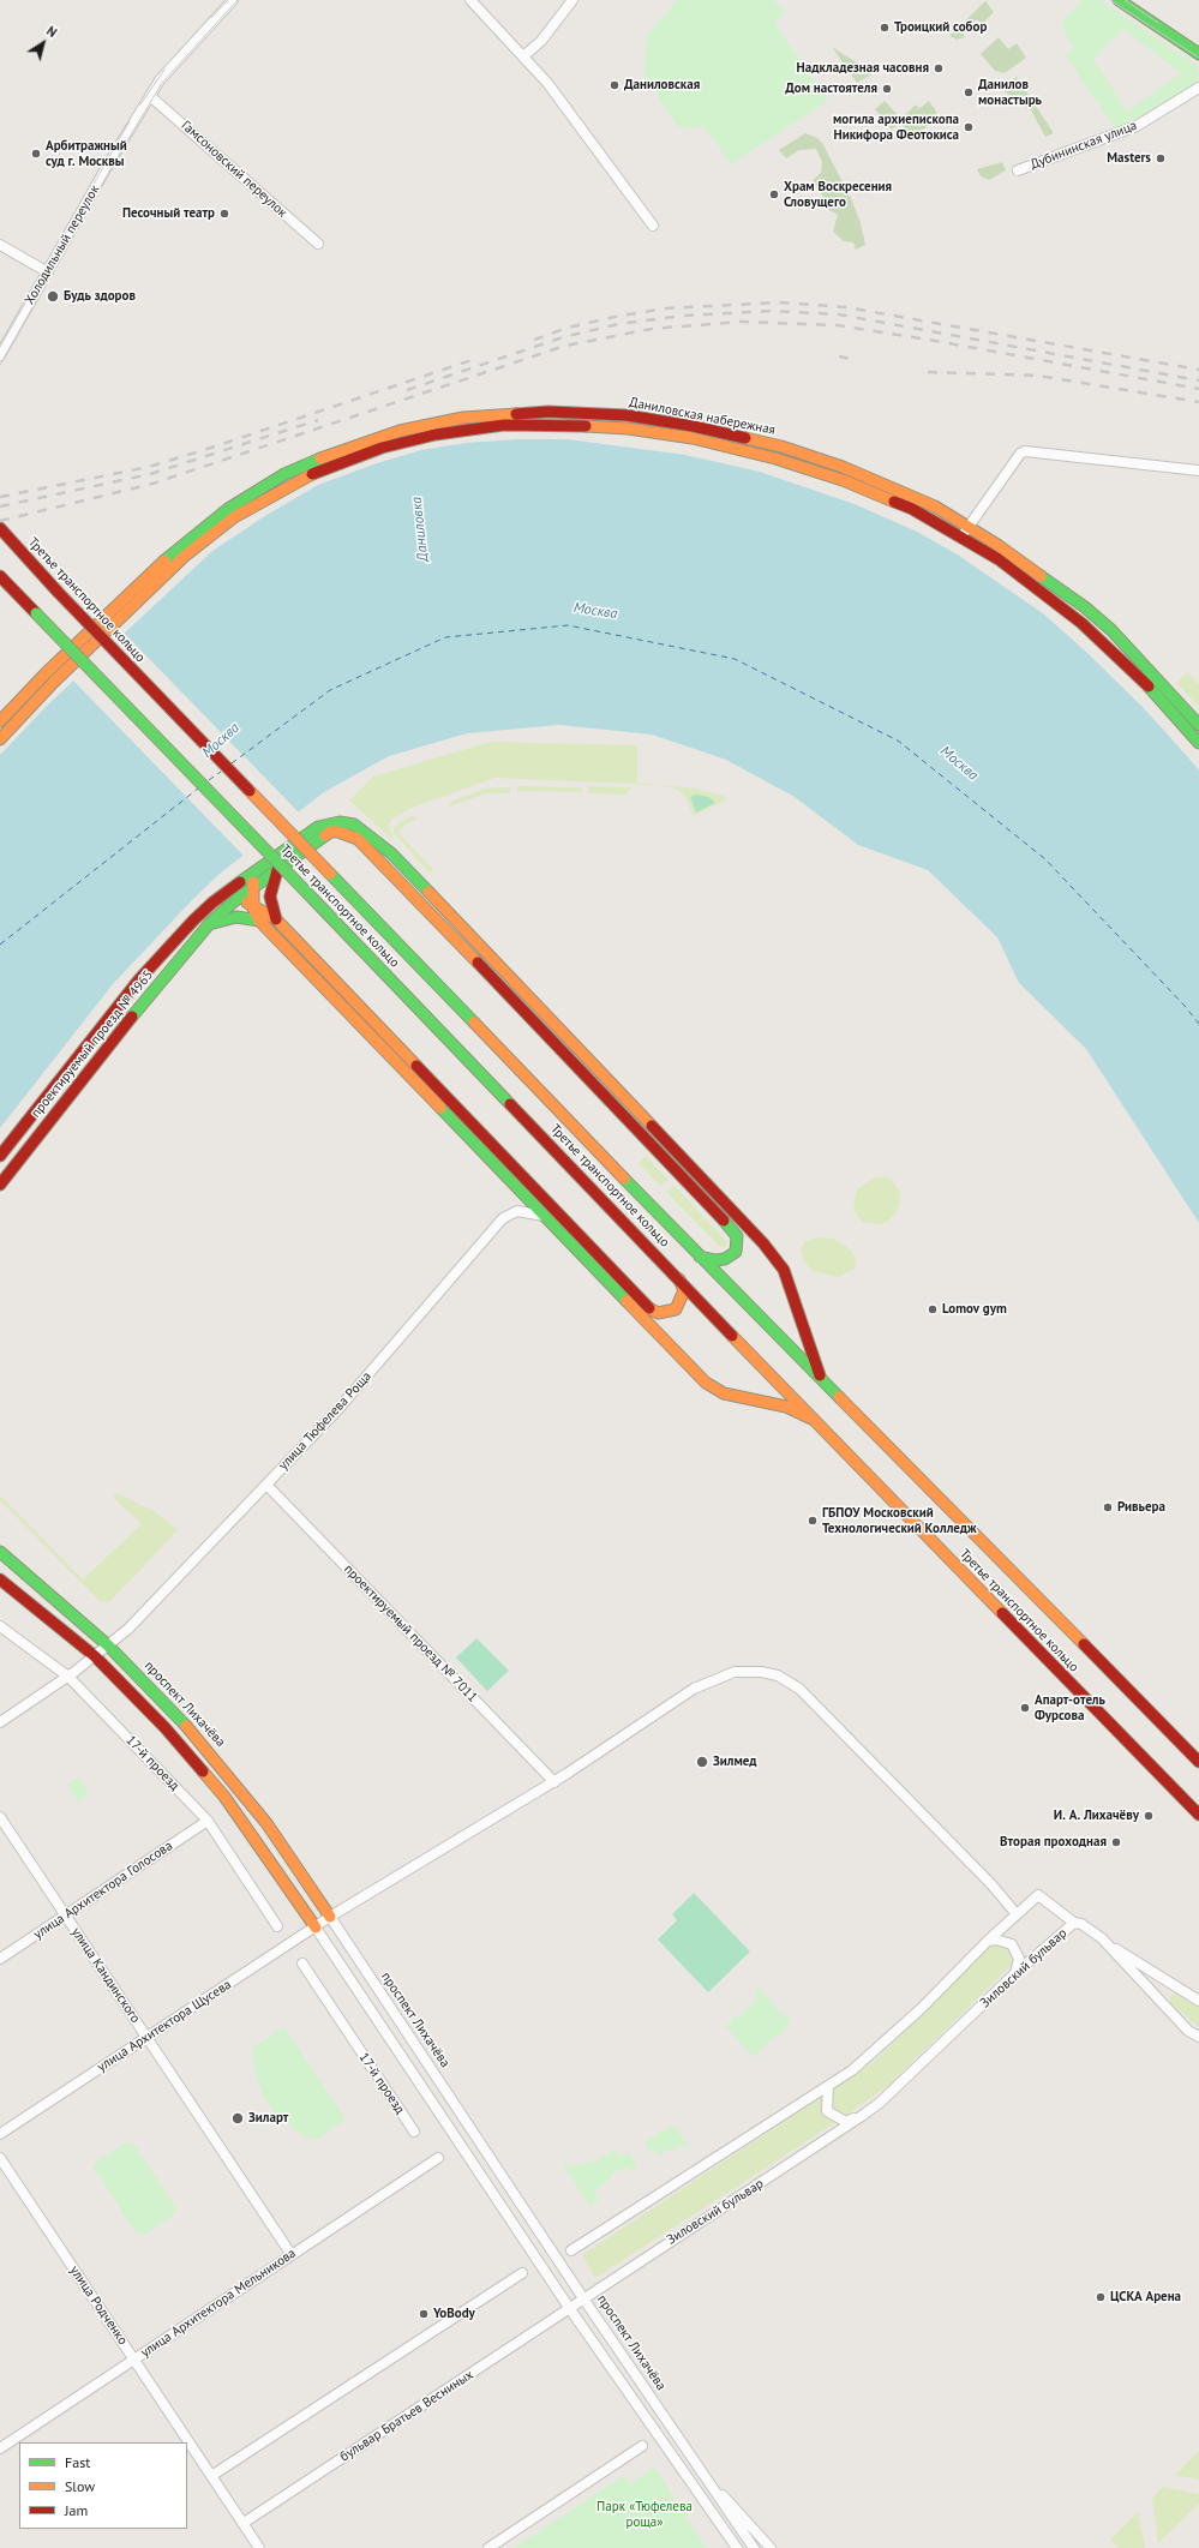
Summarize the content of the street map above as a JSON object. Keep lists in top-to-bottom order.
{
  "streets": {
    "main road": [
      "Даниловская набережная",
      "Третье транспортное кольцо",
      "проектируемый проезд № 4965",
      "проспект Лихачёва"
    ],
    "street": [
      "Дубининская улица",
      "Гамсоновский переулок",
      "Холодильный переулок",
      "улица Тюфелева Роща",
      "проектируемый проезд № 7011",
      "17-й проезд",
      "улица Архитектора Голосова",
      "Зиловский бульвар",
      "улица Кандинского",
      "улица Архитектора Щусева",
      "улица Архитектора Мельникова",
      "улица Родченко",
      "бульвар Братьев Весниных"
    ]
  },
  "crossings": [
    ["Гамсоновский переулок", "Холодильный переулок"],
    ["Третье транспортное кольцо", "проектируемый проезд № 4965"],
    ["улица Тюфелева Роща", "проектируемый проезд № 7011"],
    ["улица Тюфелева Роща", "проспект Лихачёва"],
    ["улица Тюфелева Роща", "17-й проезд"],
    ["проектируемый проезд № 7011", "улица Архитектора Щусева"],
    ["проспект Лихачёва", "Зиловский бульвар"],
    ["проспект Лихачёва", "улица Архитектора Щусева"],
    ["17-й проезд", "улица Архитектора Голосова"],
    ["улица Архитектора Голосова", "улица Кандинского"],
    ["Зиловский бульвар", "бульвар Братьев Весниных"],
    ["улица Кандинского", "улица Архитектора Щусева"],
    ["улица Кандинского", "улица Архитектора Мельникова"],
    ["улица Архитектора Мельникова", "улица Родченко"],
    ["улица Родченко", "бульвар Братьев Весниных"]
  ],
  "water": ["Даниловка", "Москва"],
  "parks": ["Парк «Тюфелева роща»"],
  "places": [
    "Троицкий собор",
    "Надкладезная часовня",
    "Даниловская",
    "Дом настоятеля",
    "Данилов монастырь",
    "могила архиепископа Никифора Феотокиса",
    "Арбитражный суд г. Москвы",
    "Masters",
    "Храм Воскресения Словущего",
    "Песочный театр",
    "Будь здоров",
    "Lomov gym",
    "Ривьера",
    "ГБПОУ Московский Технологический Колледж",
    "Апарт-отель Фурсова",
    "Зилмед",
    "И. А. Лихачёву",
    "Вторая проходная",
    "Зиларт",
    "ЦСКА Арена",
    "YoBody"
  ],
  "legend": ["Fast", "Slow", "Jam"],
  "north": "top right"
}
